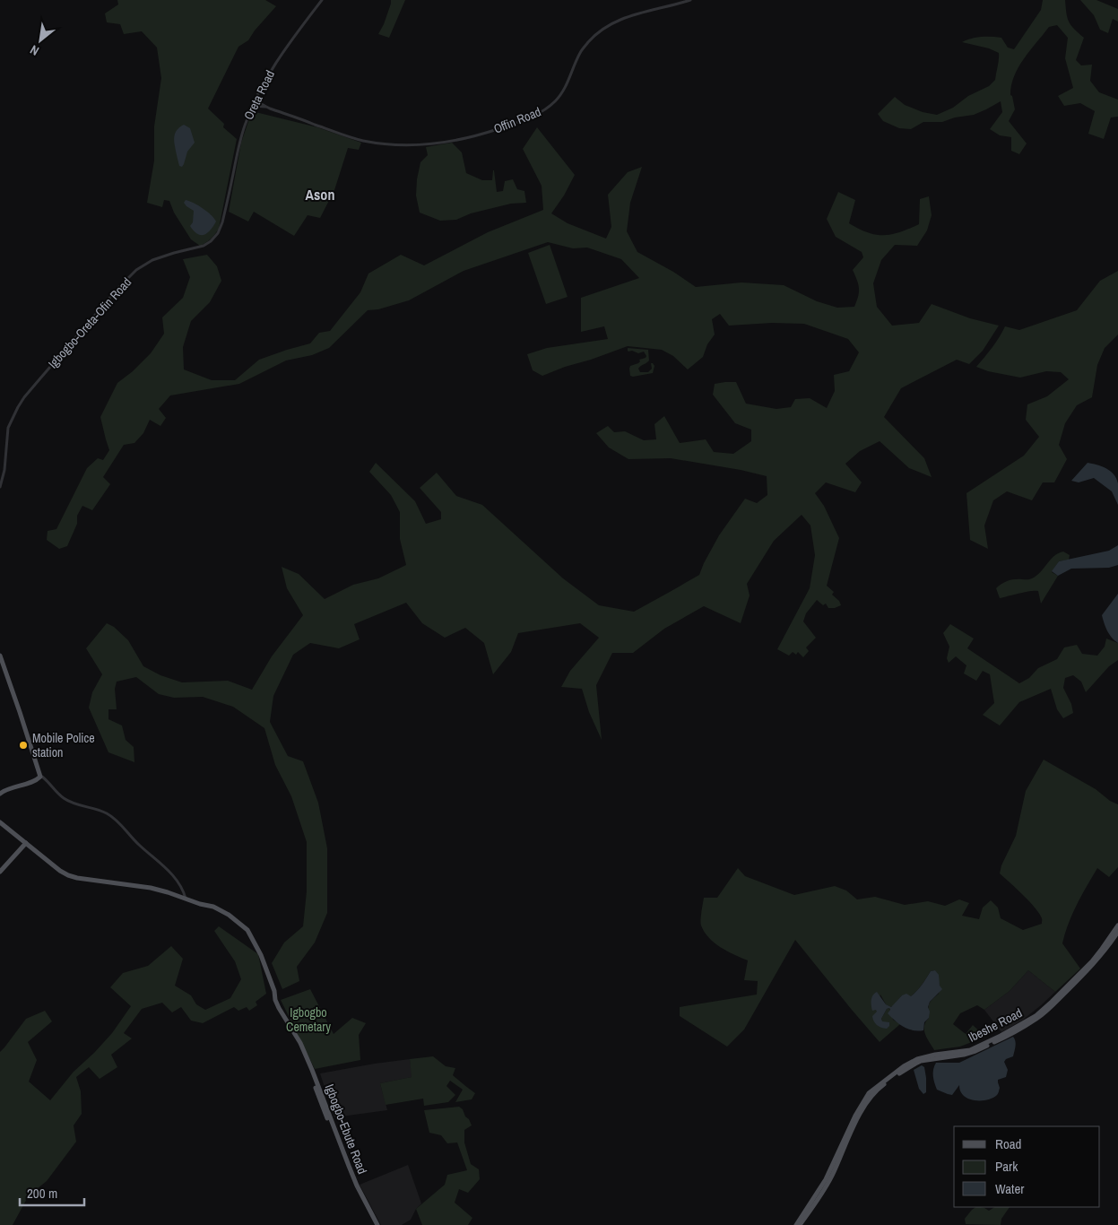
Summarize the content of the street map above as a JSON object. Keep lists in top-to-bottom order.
{
  "streets": {
    "main road": ["Ibeshe Road", "Igbogbo-Ebute Road"],
    "street": ["Oreta Road", "Offin Road", "Igbogbo-Oreta-Ofin Road"]
  },
  "crossings": [
    ["Oreta Road", "Igbogbo-Oreta-Ofin Road"]
  ],
  "districts": ["Ason"],
  "parks": ["Igbogbo Cemetary"],
  "places": ["Mobile Police station"],
  "legend": ["Road", "Park", "Water"],
  "scale_bar": "200 m",
  "north": "bottom left"
}
